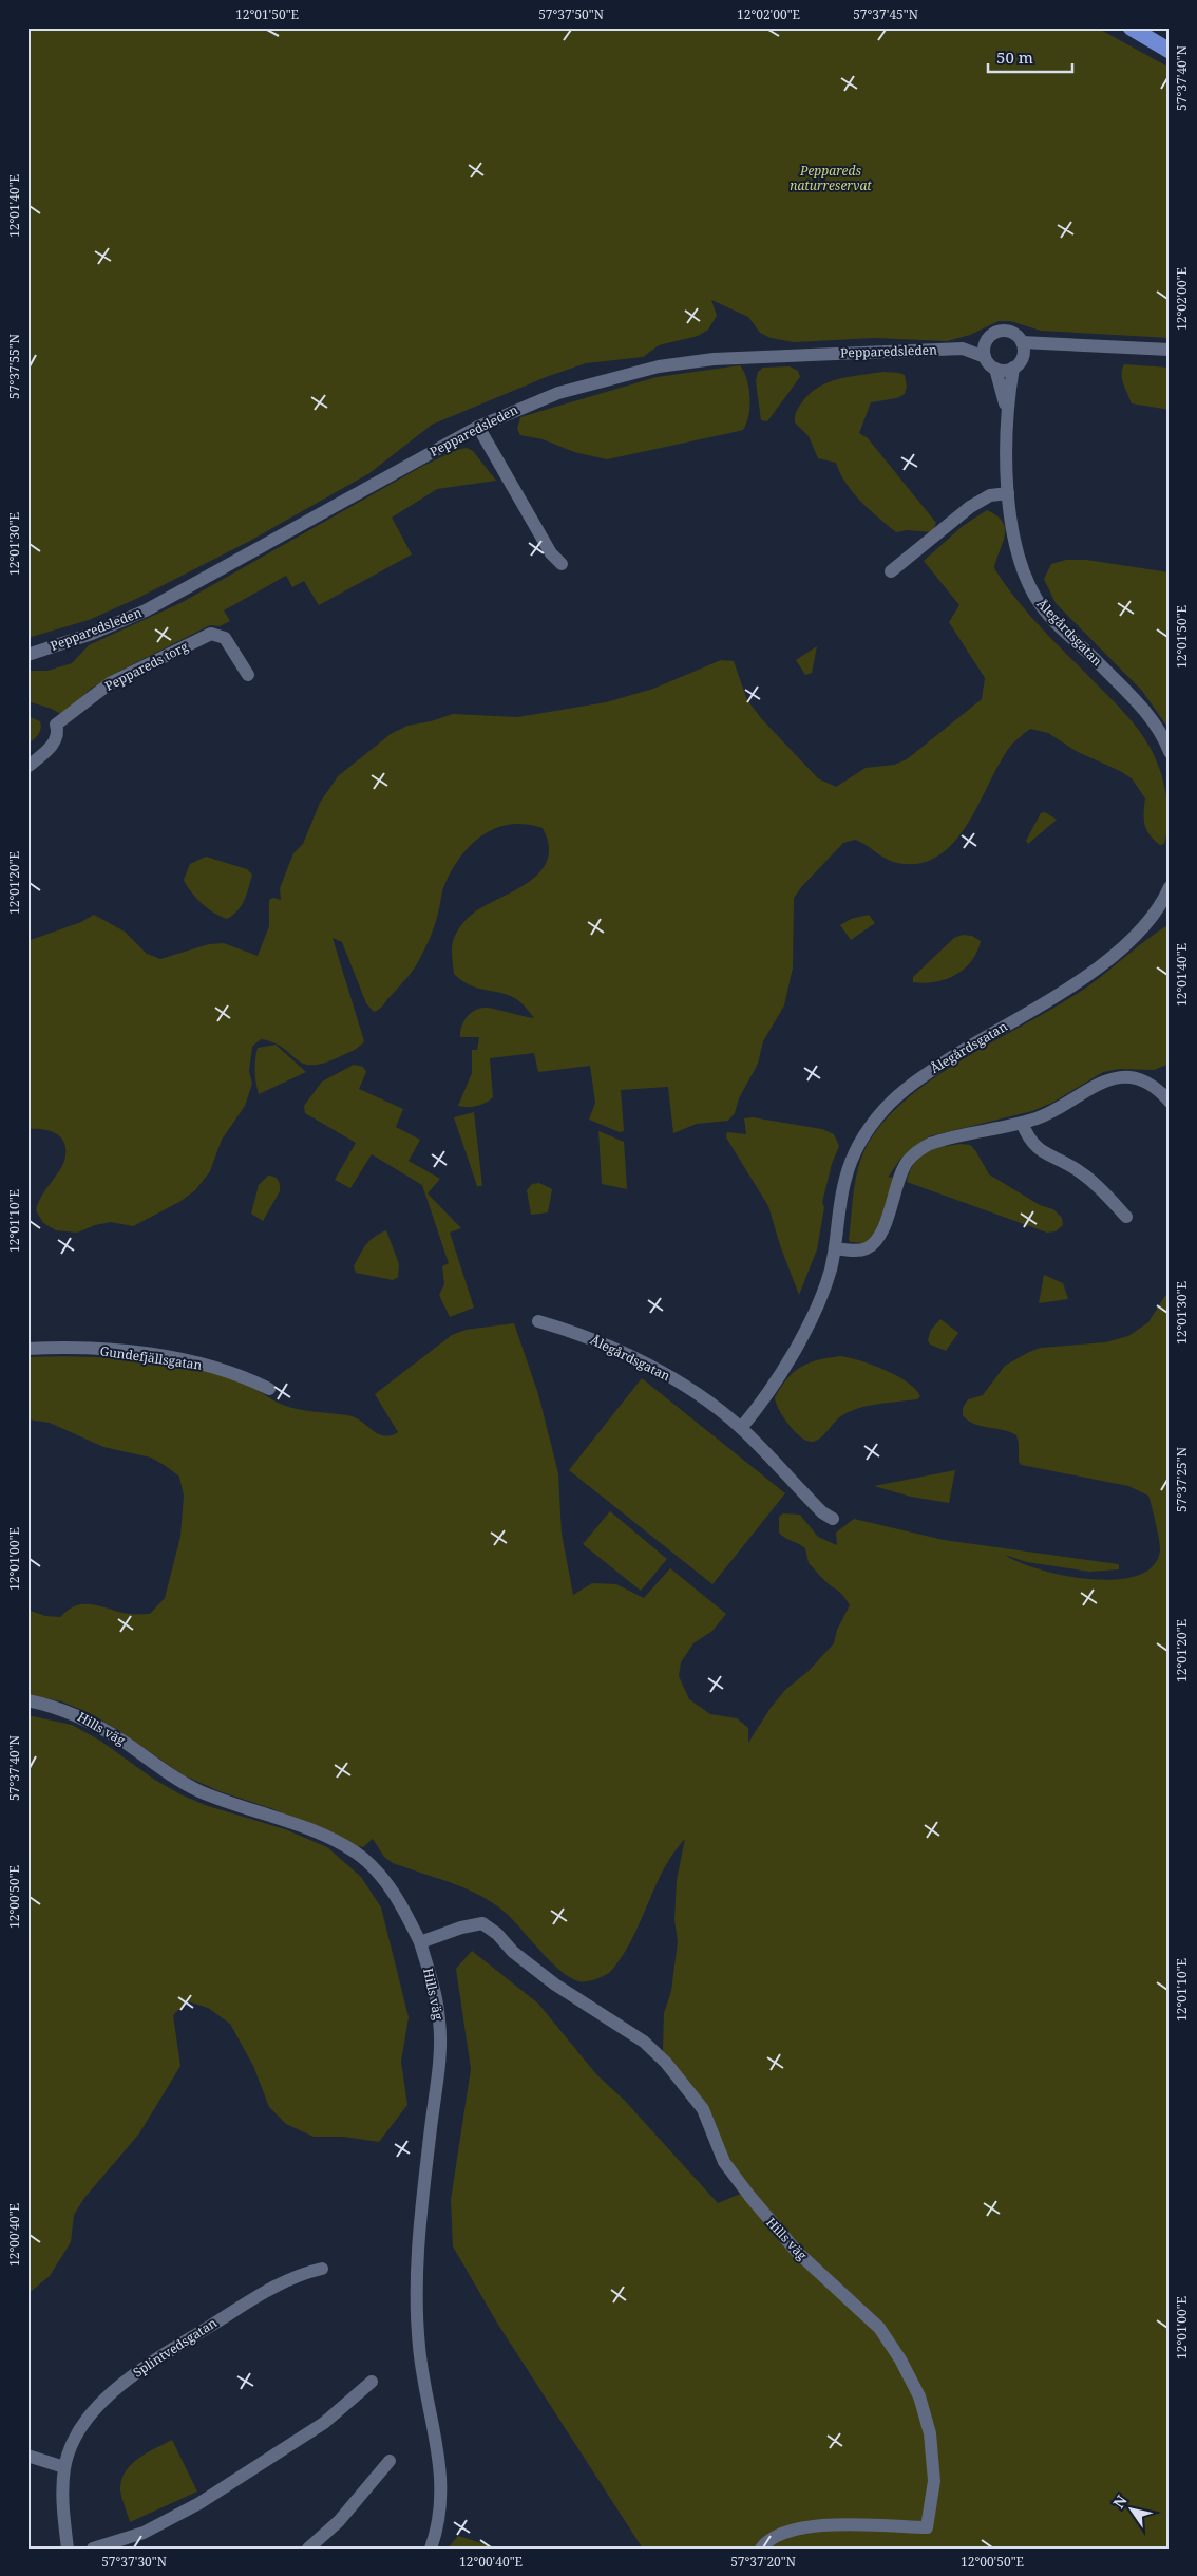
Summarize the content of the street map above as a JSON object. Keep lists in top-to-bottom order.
{
  "streets": {
    "street": [
      "Pepparedsleden",
      "Ålegårdsgatan",
      "Peppareds torg",
      "Gundefjällsgatan",
      "Hills väg",
      "Splintvedsgatan"
    ]
  },
  "crossings": [
    ["Pepparedsleden", "Ålegårdsgatan"]
  ],
  "parks": ["Peppareds naturreservat"],
  "scale_bar": "50 m",
  "north": "top left",
  "coordinates": [
    "12°01'50\"E",
    "57°37'50\"N",
    "12°02'00\"E",
    "57°37'45\"N",
    "57°37'40\"N",
    "12°01'40\"E",
    "57°37'55\"N",
    "12°01'30\"E",
    "12°01'20\"E",
    "12°01'10\"E",
    "57°37'25\"N",
    "12°01'00\"E",
    "12°00'50\"E",
    "12°00'40\"E",
    "57°37'30\"N",
    "57°37'20\"N"
  ]
}
